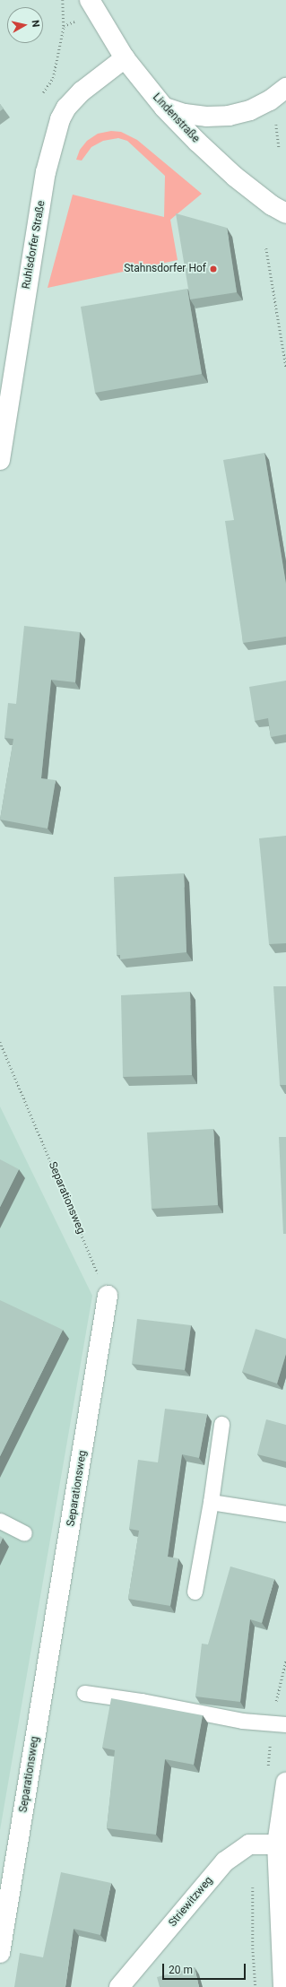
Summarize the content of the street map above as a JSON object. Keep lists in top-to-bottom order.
{
  "streets": {
    "street": [
      "Lindenstraße",
      "Ruhlsdorfer Straße",
      "Separationsweg",
      "Striewitzweg"
    ]
  },
  "crossings": [
    ["Lindenstraße", "Ruhlsdorfer Straße"]
  ],
  "places": ["Stahnsdorfer Hof"],
  "scale_bar": "20 m",
  "north": "right"
}
